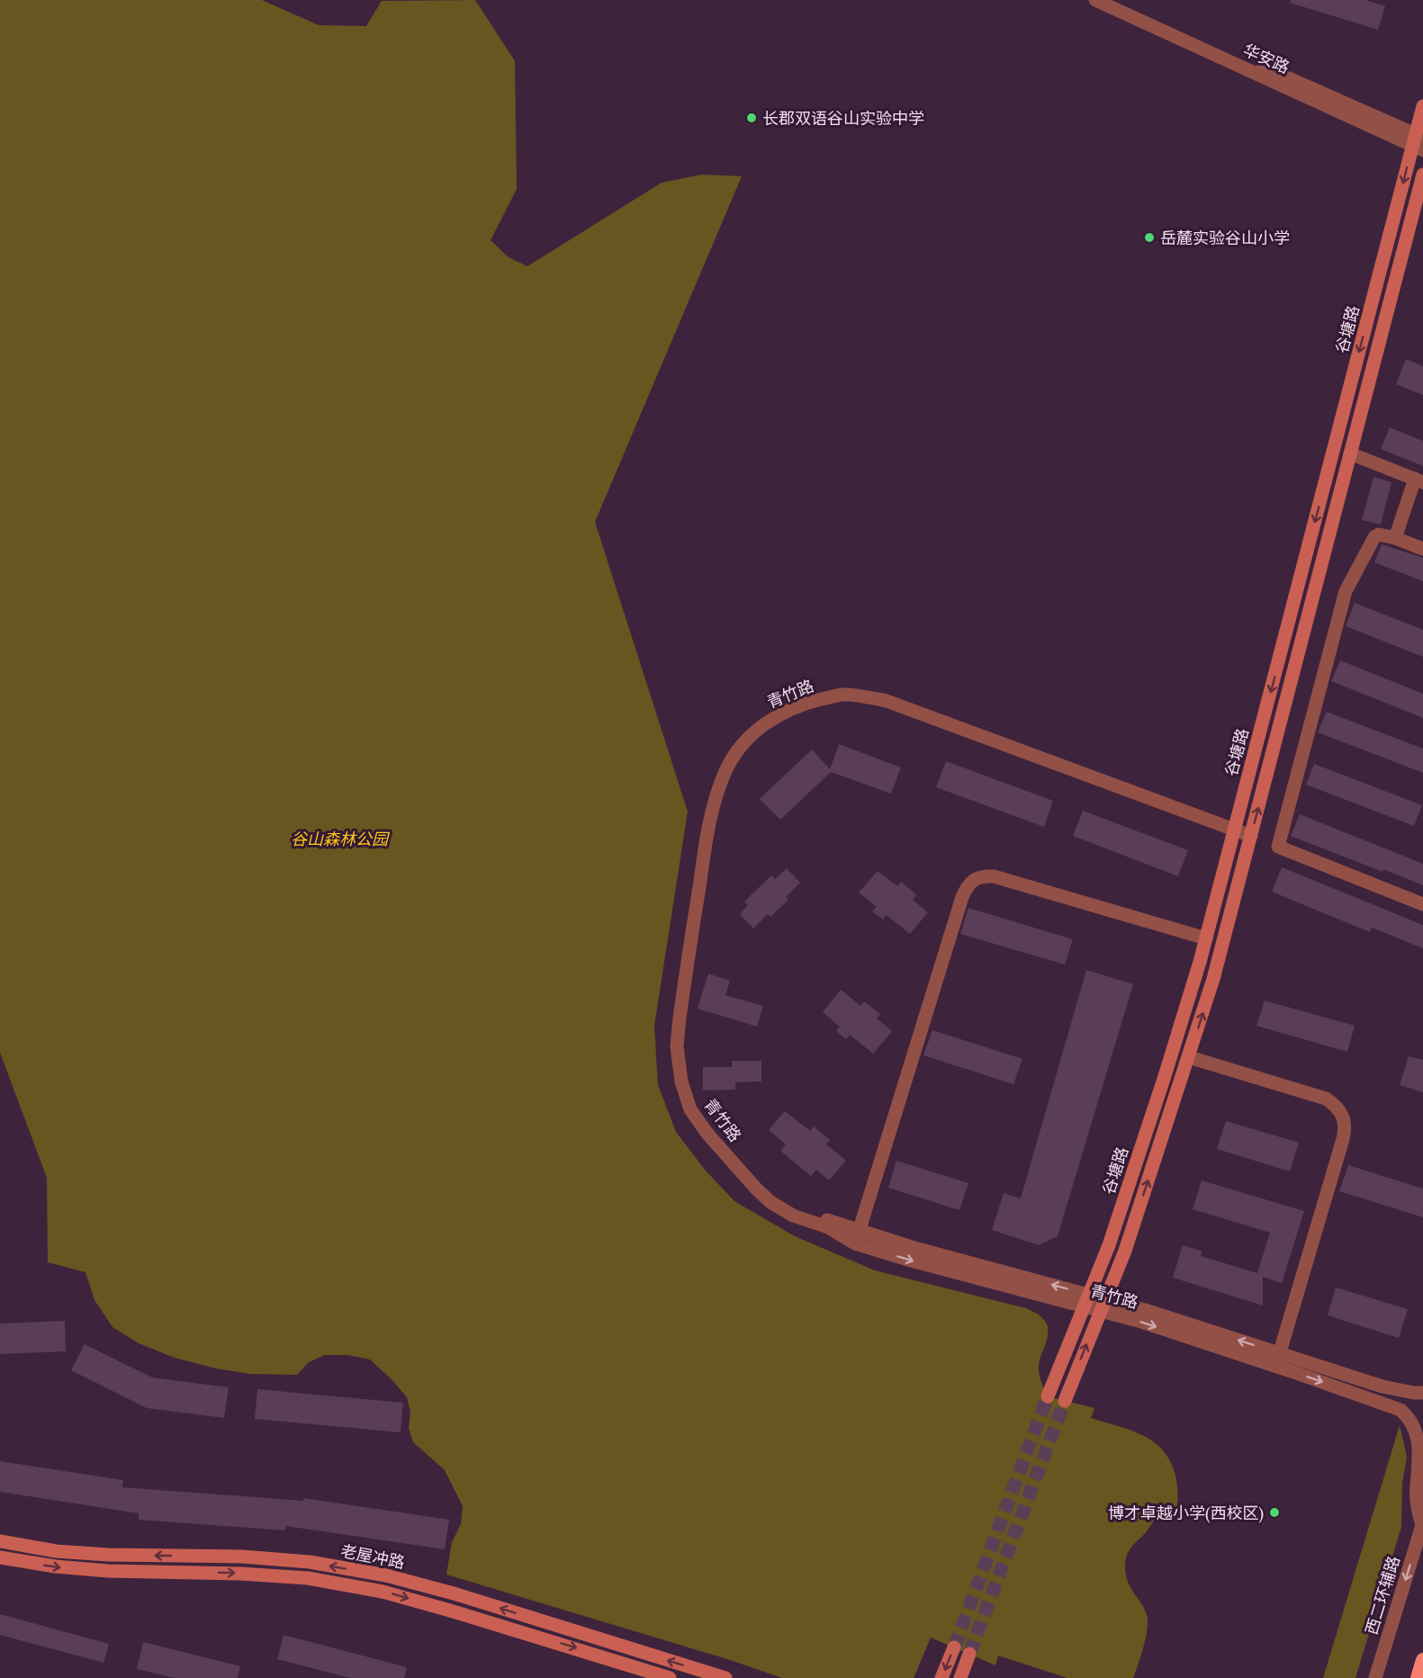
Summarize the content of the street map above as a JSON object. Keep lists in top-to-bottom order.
{
  "streets": {
    "main road": ["谷塘路", "老屋冲路"],
    "street": ["华安路", "青竹路", "西二环辅路"]
  },
  "crossings": [
    ["华安路", "谷塘路"],
    ["谷塘路", "青竹路"],
    ["青竹路", "西二环辅路"]
  ],
  "one_way": ["西二环辅路"],
  "parks": ["谷山森林公园"],
  "places": ["长郡双语谷山实验中学", "岳麓实验谷山小学", "博才卓越小学(西校区)"]
}
